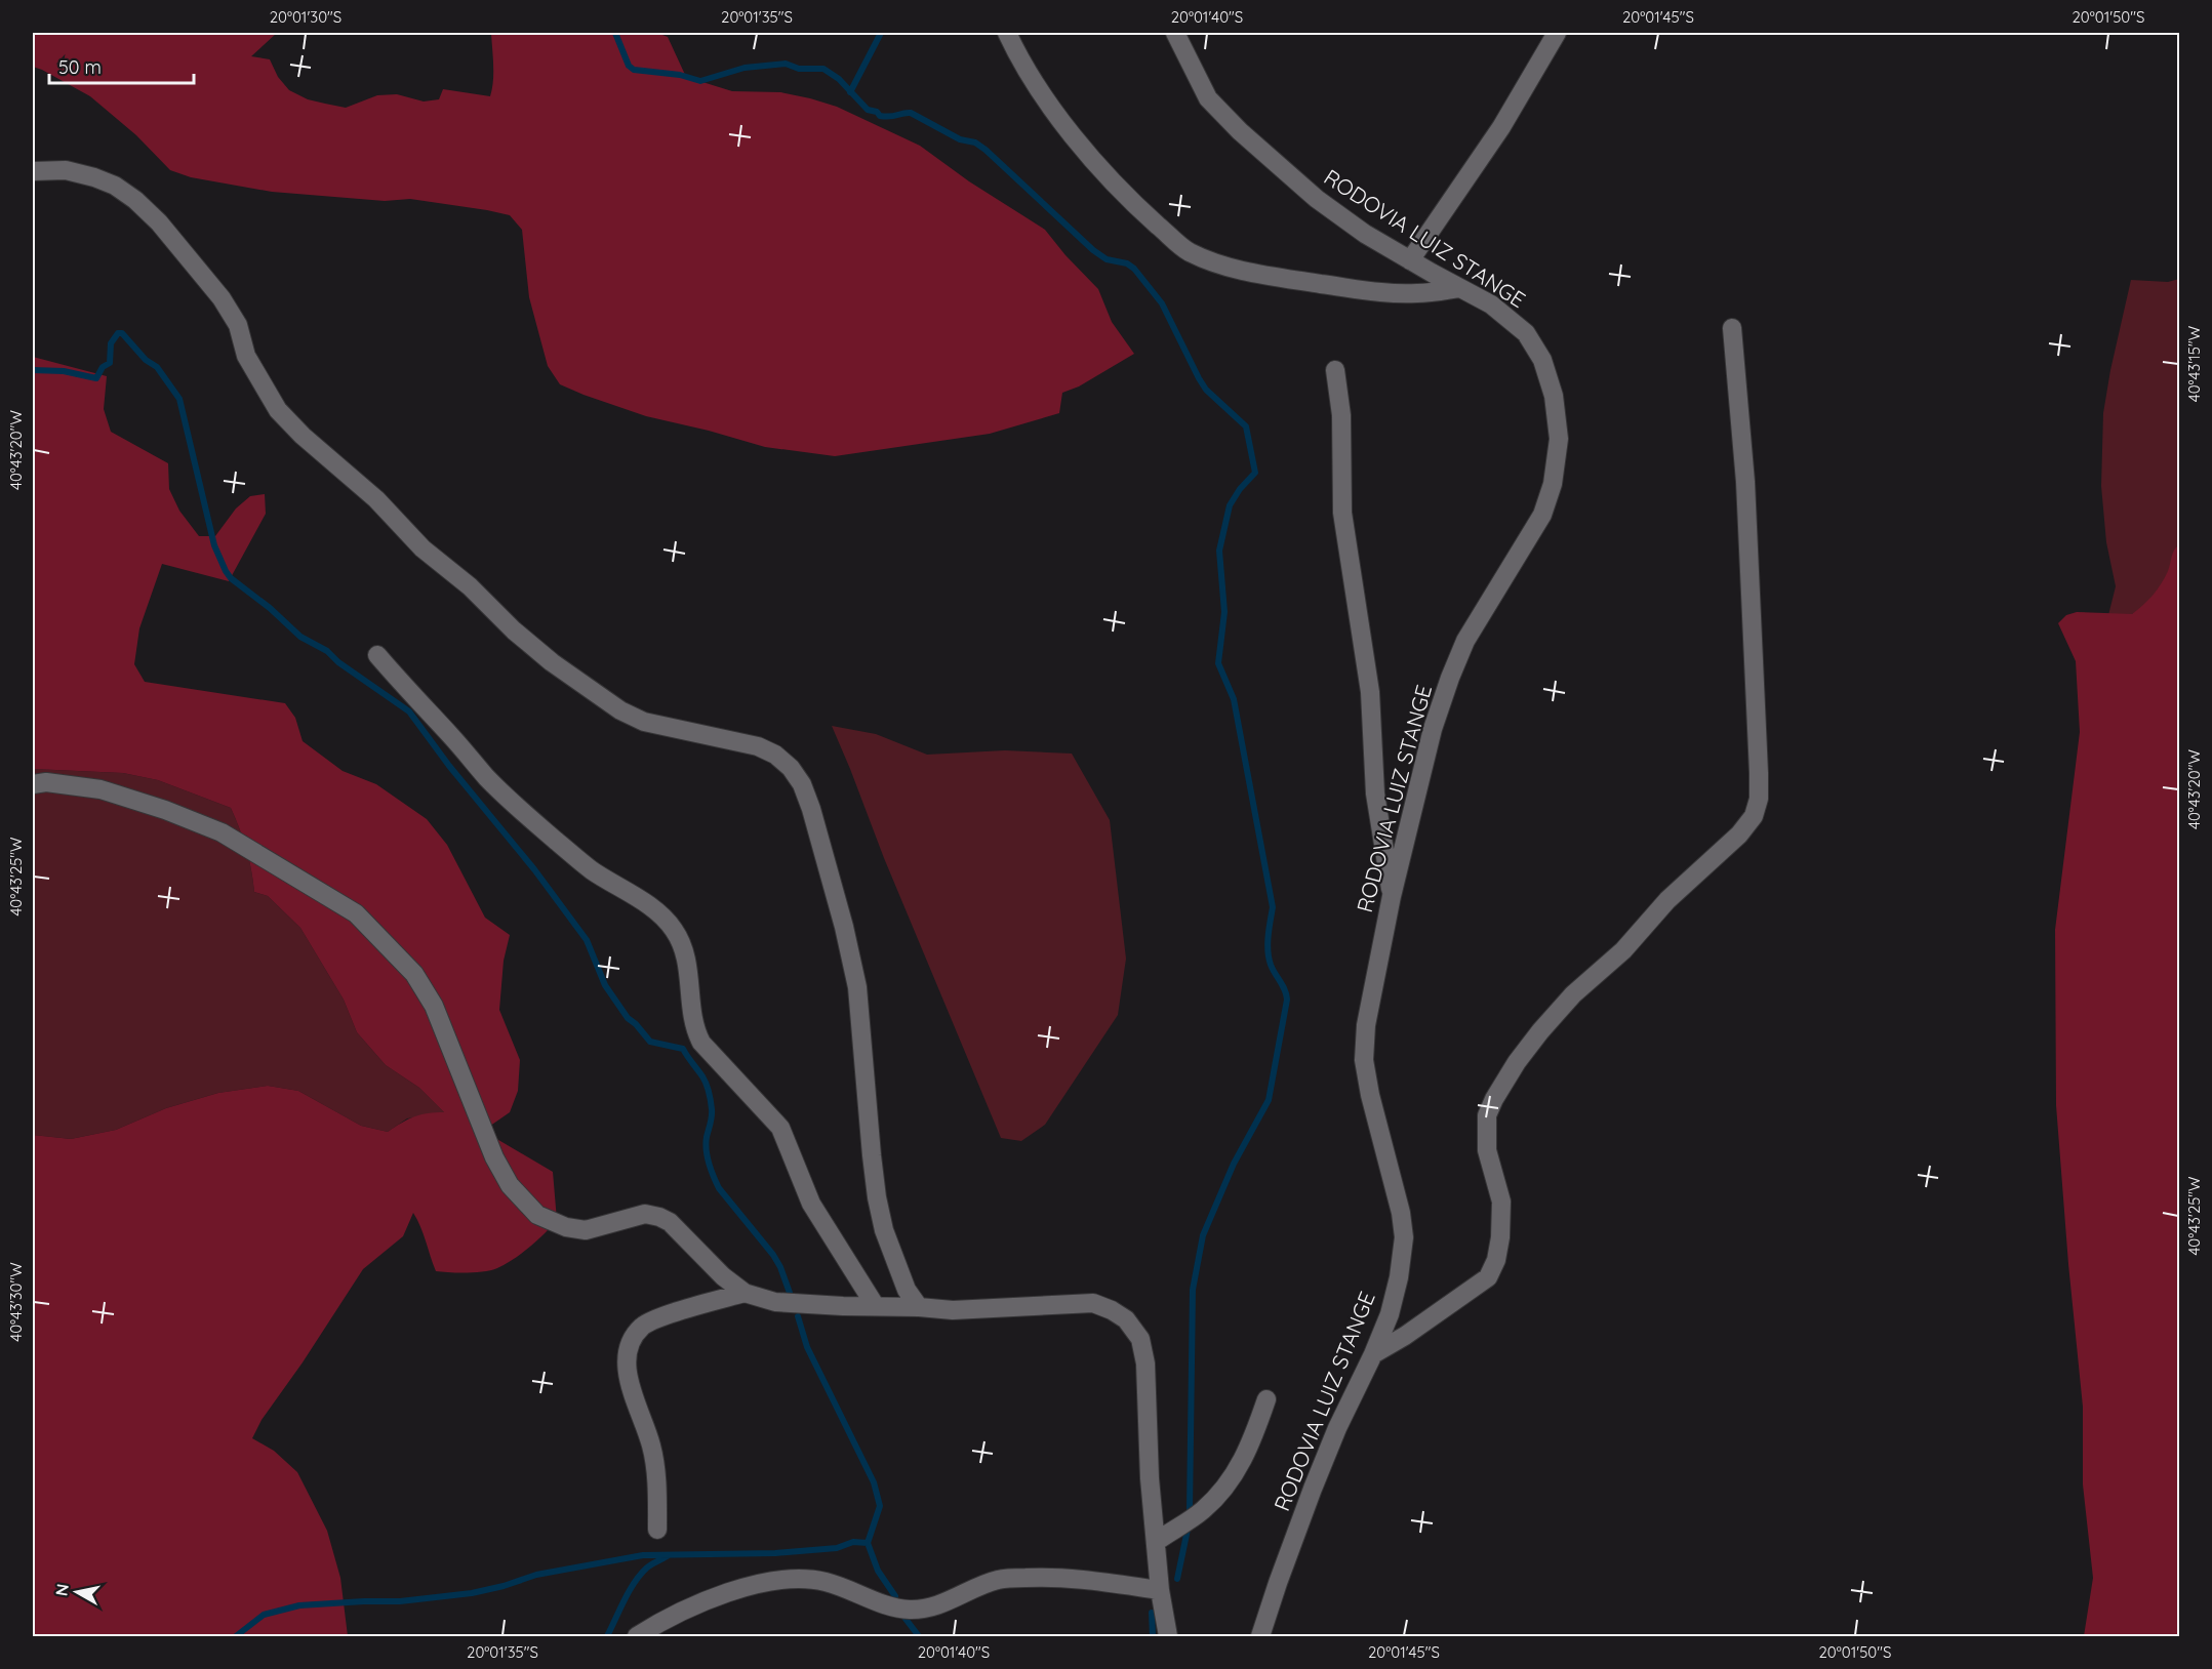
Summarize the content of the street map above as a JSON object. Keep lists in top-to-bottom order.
{
  "streets": {
    "street": ["RODOVIA LUIZ STANGE"]
  },
  "scale_bar": "50 m",
  "north": "left",
  "coordinates": [
    "20°01'30\"S",
    "20°01'35\"S",
    "20°01'40\"S",
    "20°01'45\"S",
    "20°01'50\"S",
    "40°43'15\"W",
    "40°43'20\"W",
    "40°43'25\"W",
    "40°43'30\"W"
  ]
}
